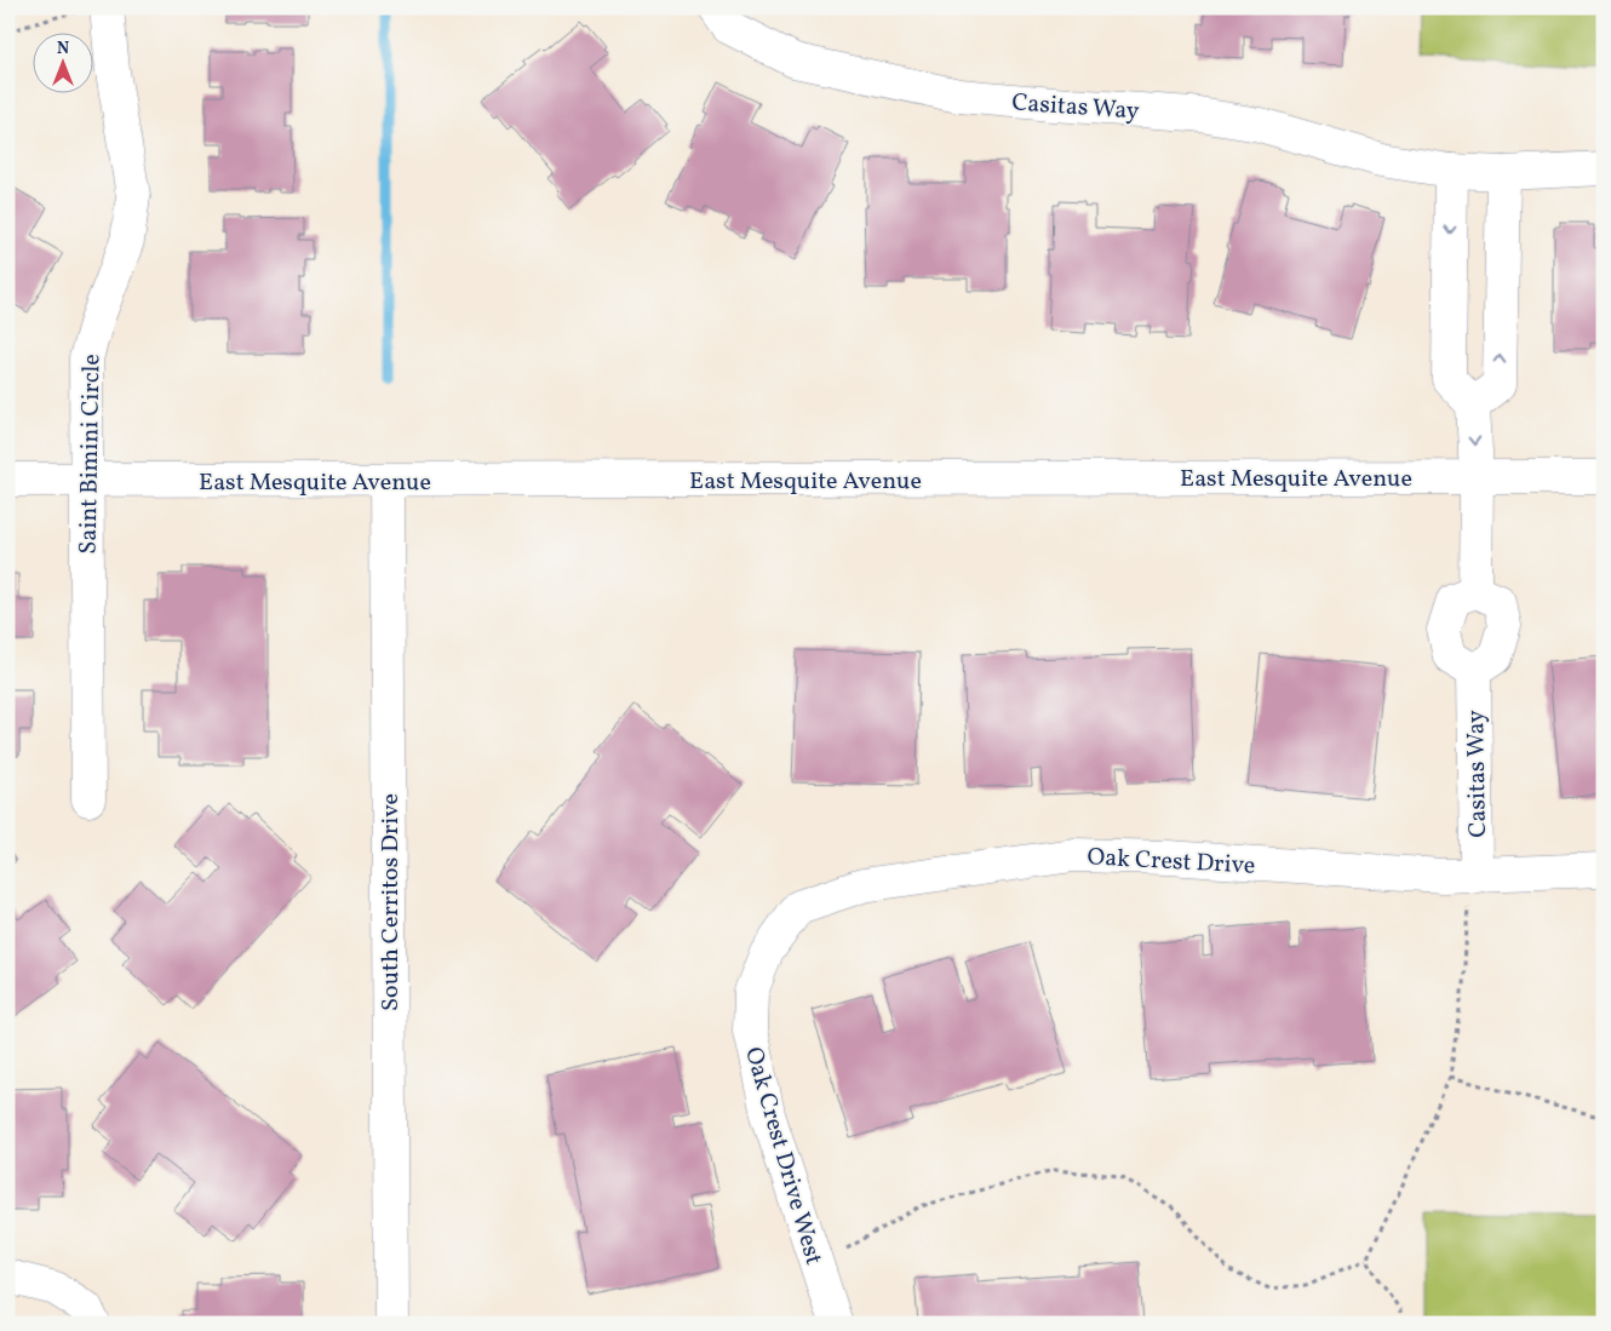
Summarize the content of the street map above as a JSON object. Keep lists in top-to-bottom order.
{
  "streets": {
    "street": [
      "Casitas Way",
      "Saint Bimini Circle",
      "East Mesquite Avenue",
      "Oak Crest Drive",
      "South Cerritos Drive",
      "Oak Crest Drive West"
    ]
  },
  "crossings": [
    ["Casitas Way", "Oak Crest Drive"],
    ["Saint Bimini Circle", "East Mesquite Avenue"],
    ["East Mesquite Avenue", "South Cerritos Drive"],
    ["Oak Crest Drive", "Oak Crest Drive West"]
  ],
  "north": "top"
}
